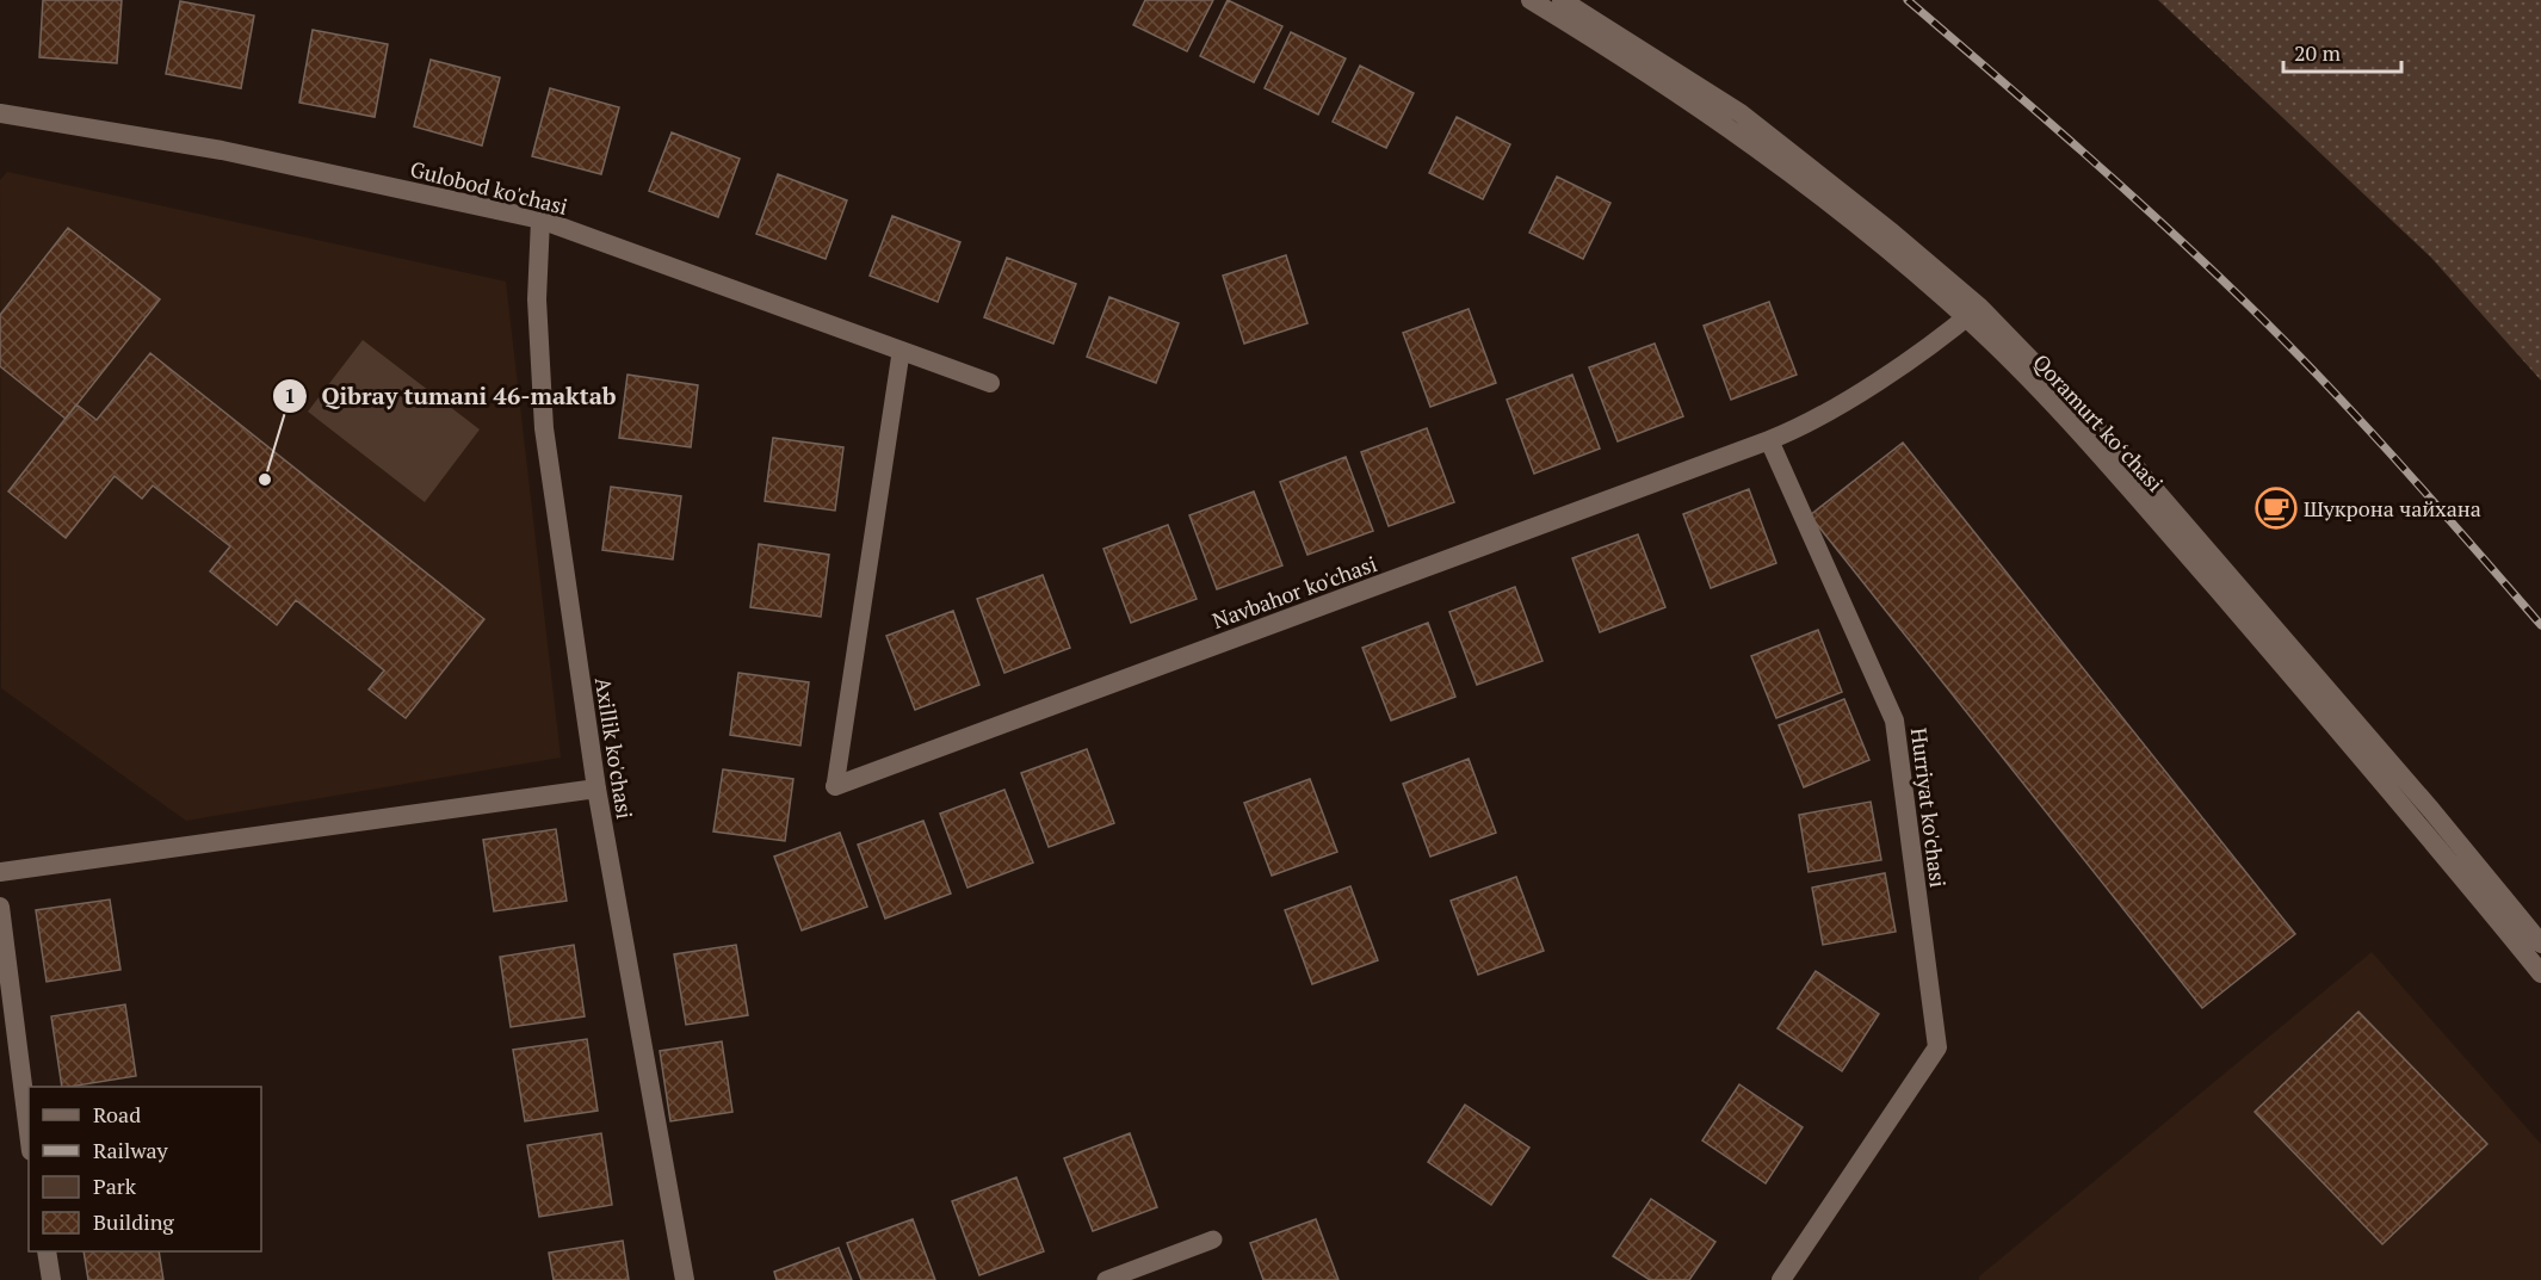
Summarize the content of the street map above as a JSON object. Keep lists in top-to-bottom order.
{
  "streets": {
    "street": [
      "Gulobod ko'chasi",
      "Qoramurt koʻchasi",
      "Navbahor ko'chasi",
      "Axillik ko'chasi",
      "Hurriyat ko'chasi"
    ]
  },
  "crossings": [
    ["Gulobod ko'chasi", "Axillik ko'chasi"],
    ["Navbahor ko'chasi", "Hurriyat ko'chasi"]
  ],
  "places": {
    "other": ["Qibray tumani 46-maktab"],
    "cafe": ["Шукрона чайхана"]
  },
  "legend": [
    "Road",
    "Railway",
    "Park",
    "Building"
  ],
  "scale_bar": "20 m"
}
